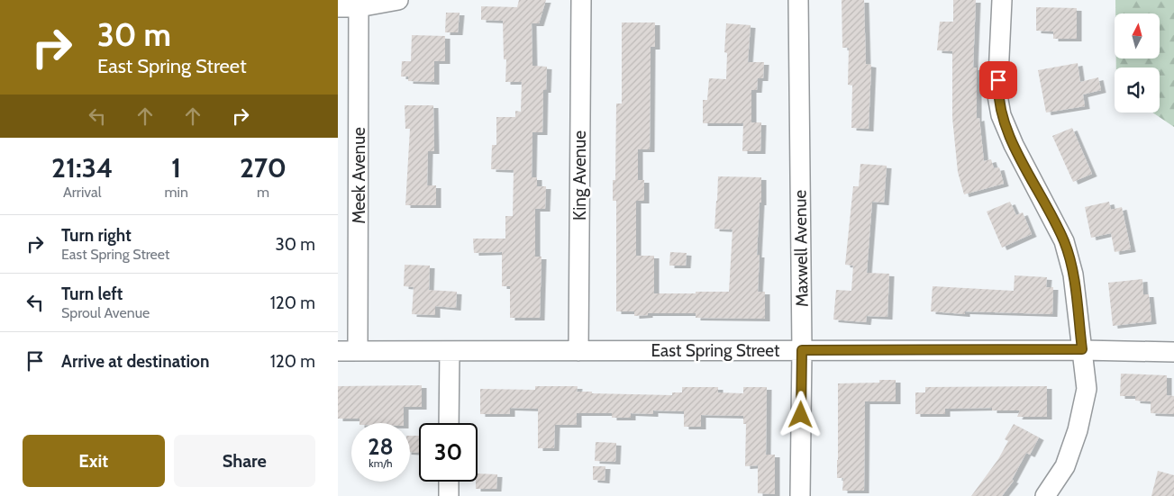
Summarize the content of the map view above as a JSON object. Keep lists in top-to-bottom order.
{
  "streets": {
    "street": [
      "Meek Avenue",
      "King Avenue",
      "Maxwell Avenue",
      "East Spring Street"
    ]
  },
  "crossings": [
    ["Meek Avenue", "East Spring Street"],
    ["King Avenue", "East Spring Street"],
    ["Maxwell Avenue", "East Spring Street"]
  ],
  "north": "top",
  "page": {
    "turn": ["30 m", "East Spring Street"],
    "eta": [
      "21:34",
      "Arrival",
      "1",
      "min",
      "270",
      "m"
    ],
    "list": [
      {
        "name": "Turn right",
        "note": "East Spring Street",
        "value": "30 m"
      },
      {
        "name": "Turn left",
        "note": "Sproul Avenue",
        "value": "120 m"
      },
      {
        "name": "Arrive at destination",
        "value": "120 m"
      }
    ],
    "speed": "28 km/h",
    "limit": "30",
    "buttons": ["Exit", "Share"]
  }
}
